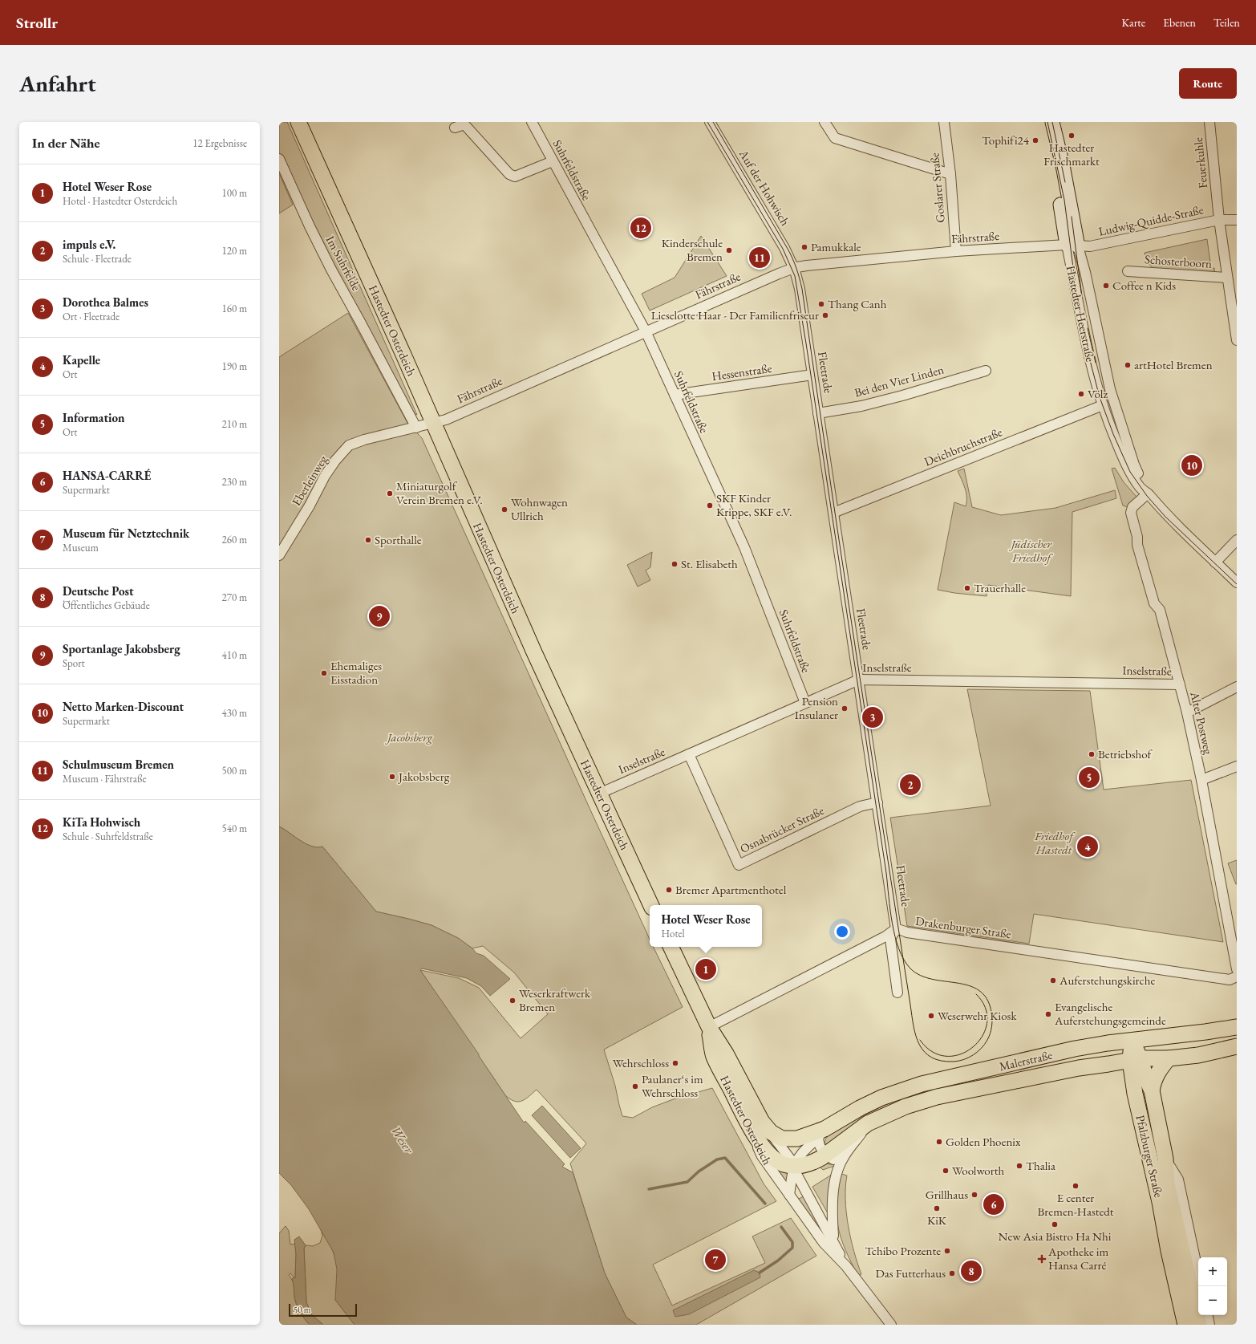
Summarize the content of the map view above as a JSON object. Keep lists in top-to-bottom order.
{
  "streets": {
    "main road": ["Hastedter Osterdeich", "Malerstraße", "Pfalzburger Straße"],
    "street": [
      "Feuerkuhle",
      "Suhrfeldstraße",
      "Auf der Hohwisch",
      "Goslarer Straße",
      "Ludwig-Quidde-Straße",
      "Fährstraße",
      "Schosterboorn",
      "Im Suhrfelde",
      "Hastedter Heerstraße",
      "Hessenstraße",
      "Fleetrade",
      "Bei den Vier Linden",
      "Deichbruchstraße",
      "Eberleinweg",
      "Inselstraße",
      "Alter Postweg",
      "Osnabrücker Straße",
      "Drakenburger Straße"
    ]
  },
  "crossings": [
    ["Feuerkuhle", "Ludwig-Quidde-Straße"],
    ["Feuerkuhle", "Schosterboorn"],
    ["Suhrfeldstraße", "Fährstraße"],
    ["Suhrfeldstraße", "Hessenstraße"],
    ["Suhrfeldstraße", "Inselstraße"],
    ["Auf der Hohwisch", "Fährstraße"],
    ["Auf der Hohwisch", "Fleetrade"],
    ["Goslarer Straße", "Fährstraße"],
    ["Ludwig-Quidde-Straße", "Fährstraße"],
    ["Ludwig-Quidde-Straße", "Hastedter Heerstraße"],
    ["Fährstraße", "Hastedter Heerstraße"],
    ["Fährstraße", "Hastedter Osterdeich"],
    ["Fährstraße", "Fleetrade"],
    ["Fährstraße", "Eberleinweg"],
    ["Im Suhrfelde", "Eberleinweg"],
    ["Hastedter Heerstraße", "Deichbruchstraße"],
    ["Hastedter Heerstraße", "Alter Postweg"],
    ["Hastedter Osterdeich", "Eberleinweg"],
    ["Hastedter Osterdeich", "Inselstraße"],
    ["Hastedter Osterdeich", "Malerstraße"],
    ["Hessenstraße", "Fleetrade"],
    ["Fleetrade", "Bei den Vier Linden"],
    ["Fleetrade", "Deichbruchstraße"],
    ["Fleetrade", "Inselstraße"],
    ["Fleetrade", "Osnabrücker Straße"],
    ["Fleetrade", "Drakenburger Straße"],
    ["Inselstraße", "Alter Postweg"],
    ["Inselstraße", "Osnabrücker Straße"],
    ["Malerstraße", "Pfalzburger Straße"]
  ],
  "water": ["Weser"],
  "parks": ["Jüdischer Friedhof", "Jacobsberg", "Friedhof Hastedt"],
  "places": {
    "other": [
      "Hastedter Frischmarkt",
      "Tophifi24",
      "Pamukkale",
      "Kinderschule Bremen",
      "Coffee n Kids",
      "Thang Canh",
      "Lieselotte Haar - Der Familienfriseur",
      "artHotel Bremen",
      "Völz",
      "Miniaturgolf Verein Bremen e.V.",
      "SKF Kinder Krippe, SKF e.V.",
      "Wohnwagen Ullrich",
      "Sporthalle",
      "St. Elisabeth",
      "Trauerhalle",
      "Ehemaliges Eisstadion",
      "Pension Insulaner",
      "Betriebshof",
      "Jakobsberg",
      "Bremer Apartmenthotel",
      "Auferstehungskirche",
      "Weserkraftwerk Bremen",
      "Evangelische Auferstehungsgemeinde",
      "Weserwehr Kiosk",
      "Wehrschloss",
      "Paulaner‘s im Wehrschloss",
      "Golden Phoenix",
      "Thalia",
      "Woolworth",
      "E center Bremen-Hastedt",
      "Grillhaus",
      "KiK",
      "New Asia Bistro Ha Nhi",
      "Tchibo Prozente",
      "Das Futterhaus"
    ],
    "health": ["Apotheke im Hansa Carré"]
  },
  "scale_bar": "50 m",
  "page": {
    "header": "Strollr",
    "nav": ["Karte", "Ebenen", "Teilen"],
    "buttons": "Route",
    "title": "Anfahrt",
    "heading": ["In der Nähe", "12 Ergebnisse"],
    "list": [
      {
        "mark": "1",
        "name": "Hotel Weser Rose",
        "note": "Hotel · Hastedter Osterdeich",
        "value": "100 m"
      },
      {
        "mark": "2",
        "name": "impuls e.V.",
        "note": "Schule · Fleetrade",
        "value": "120 m"
      },
      {
        "mark": "3",
        "name": "Dorothea Balmes",
        "note": "Ort · Fleetrade",
        "value": "160 m"
      },
      {
        "mark": "4",
        "name": "Kapelle",
        "note": "Ort",
        "value": "190 m"
      },
      {
        "mark": "5",
        "name": "Information",
        "note": "Ort",
        "value": "210 m"
      },
      {
        "mark": "6",
        "name": "HANSA-CARRÉ",
        "note": "Supermarkt",
        "value": "230 m"
      },
      {
        "mark": "7",
        "name": "Museum für Netztechnik",
        "note": "Museum",
        "value": "260 m"
      },
      {
        "mark": "8",
        "name": "Deutsche Post",
        "note": "Öffentliches Gebäude",
        "value": "270 m"
      },
      {
        "mark": "9",
        "name": "Sportanlage Jakobsberg",
        "note": "Sport",
        "value": "410 m"
      },
      {
        "mark": "10",
        "name": "Netto Marken-Discount",
        "note": "Supermarkt",
        "value": "430 m"
      },
      {
        "mark": "11",
        "name": "Schulmuseum Bremen",
        "note": "Museum · Fährstraße",
        "value": "500 m"
      },
      {
        "mark": "12",
        "name": "KiTa Hohwisch",
        "note": "Schule · Suhrfeldstraße",
        "value": "540 m"
      }
    ],
    "pins": [
      "12",
      "11",
      "10",
      "9",
      "3",
      "5",
      "2",
      "4",
      "1",
      "6",
      "7",
      "8"
    ],
    "popup": ["Hotel Weser Rose", "Hotel"],
    "map_buttons": ["+", "−"],
    "scale": "50 m"
  }
}
